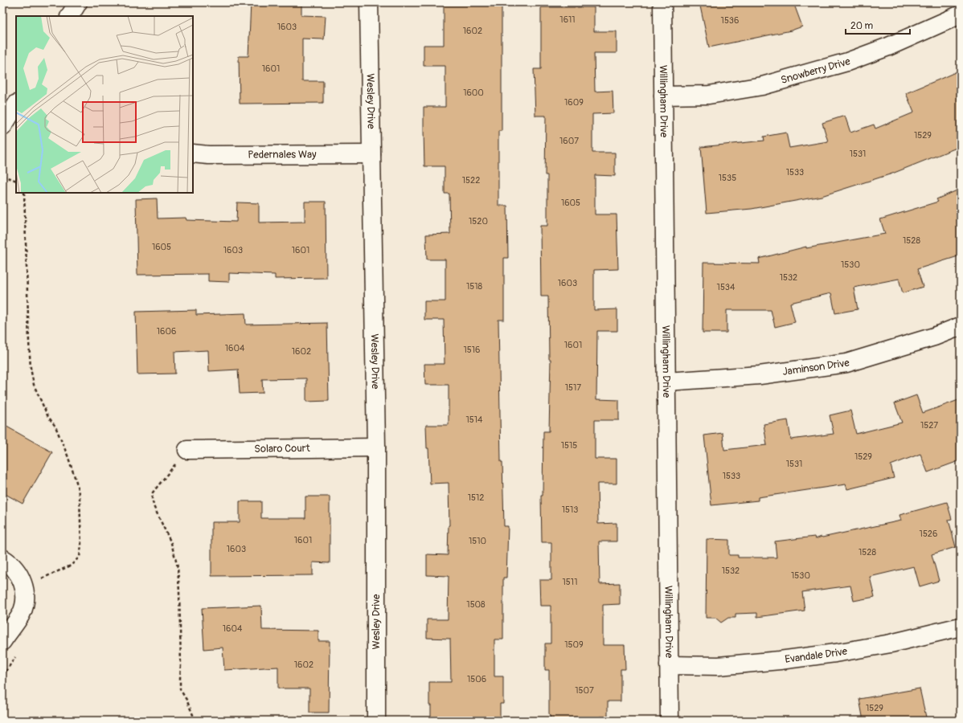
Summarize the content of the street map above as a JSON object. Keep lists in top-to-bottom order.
{
  "streets": {
    "street": [
      "Snowberry Drive",
      "Wesley Drive",
      "Willingham Drive",
      "Pedernales Way",
      "Jaminson Drive",
      "Solaro Court",
      "Evandale Drive"
    ]
  },
  "crossings": [
    ["Snowberry Drive", "Willingham Drive"],
    ["Wesley Drive", "Pedernales Way"],
    ["Wesley Drive", "Solaro Court"],
    ["Willingham Drive", "Jaminson Drive"],
    ["Willingham Drive", "Evandale Drive"]
  ],
  "house_numbers": [
    "1611",
    "1536",
    "1603",
    "1602",
    "1601",
    "1600",
    "1609",
    "1529",
    "1607",
    "1531",
    "1533",
    "1535",
    "1522",
    "1605",
    "1520",
    "1528",
    "1605",
    "1603",
    "1601",
    "1530",
    "1532",
    "1603",
    "1518",
    "1534",
    "1606",
    "1601",
    "1604",
    "1516",
    "1602",
    "1517",
    "1514",
    "1527",
    "1515",
    "1529",
    "1531",
    "1533",
    "1512",
    "1513",
    "1526",
    "1601",
    "1510",
    "1603",
    "1528",
    "1532",
    "1530",
    "1511",
    "1508",
    "1604",
    "1509",
    "1602",
    "1506",
    "1507",
    "1529"
  ],
  "scale_bar": "20 m"
}
